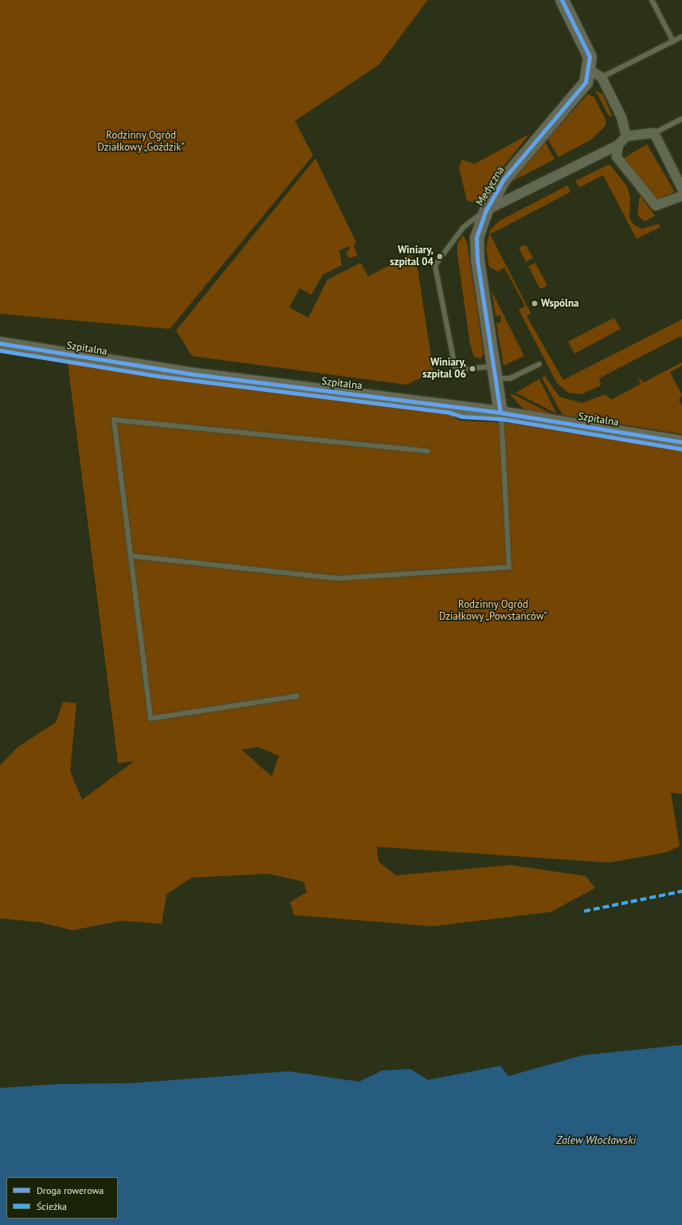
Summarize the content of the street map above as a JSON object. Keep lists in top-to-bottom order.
{
  "streets": {
    "street": ["Medyczna", "Szpitalna"]
  },
  "crossings": [
    ["Medyczna", "Szpitalna"]
  ],
  "water": ["Zalew Włocławski"],
  "parks": ["Rodzinny Ogród Działkowy „Goździk”", "Rodzinny Ogród Działkowy „Powstańców”"],
  "places": ["Winiary, szpital 04", "Wspólna", "Winiary, szpital 06"],
  "legend": ["Droga rowerowa", "Ścieżka"]
}
